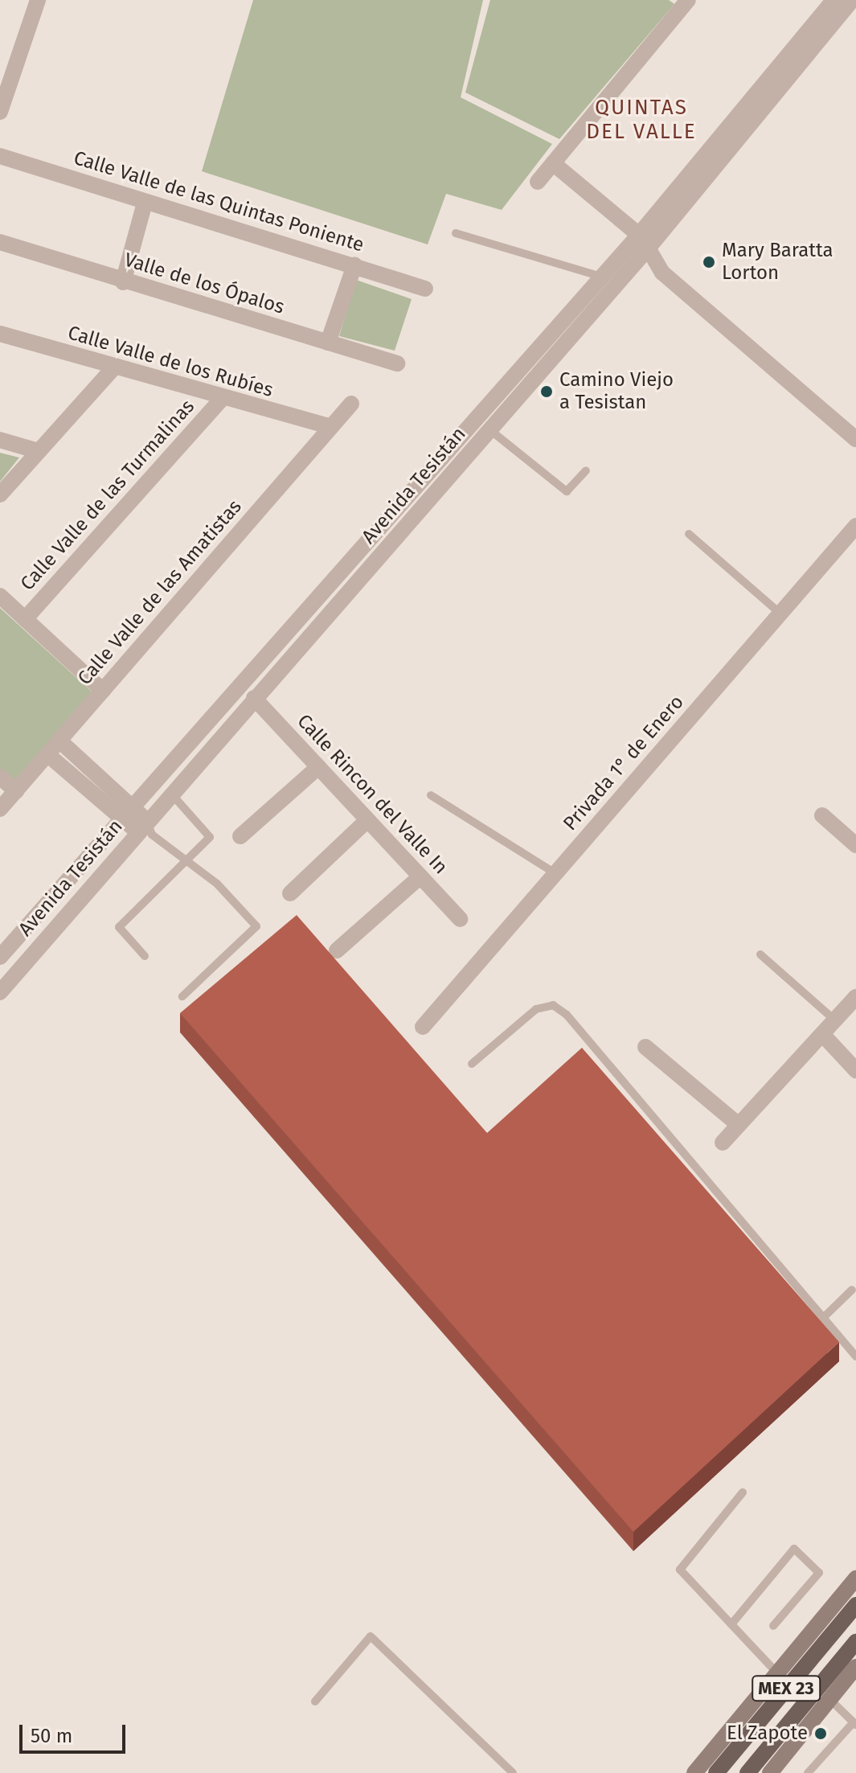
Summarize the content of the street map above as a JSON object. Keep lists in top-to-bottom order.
{
  "streets": {
    "main road": ["MEX 23"],
    "street": [
      "Calle Valle de las Quintas Poniente",
      "Valle de los Ópalos",
      "Calle Valle de los Rubíes",
      "Avenida Tesistán",
      "Calle Valle de las Turmalinas",
      "Calle Valle de las Amatistas",
      "Privada 1° de Enero",
      "Calle Rincon del Valle In"
    ]
  },
  "crossings": [
    ["Calle Valle de los Rubíes", "Calle Valle de las Turmalinas"],
    ["Calle Valle de los Rubíes", "Calle Valle de las Amatistas"],
    ["Avenida Tesistán", "Calle Rincon del Valle In"]
  ],
  "districts": ["QUINTAS DEL VALLE"],
  "places": ["Mary Baratta Lorton", "Camino Viejo a Tesistan", "El Zapote"],
  "scale_bar": "50 m"
}
